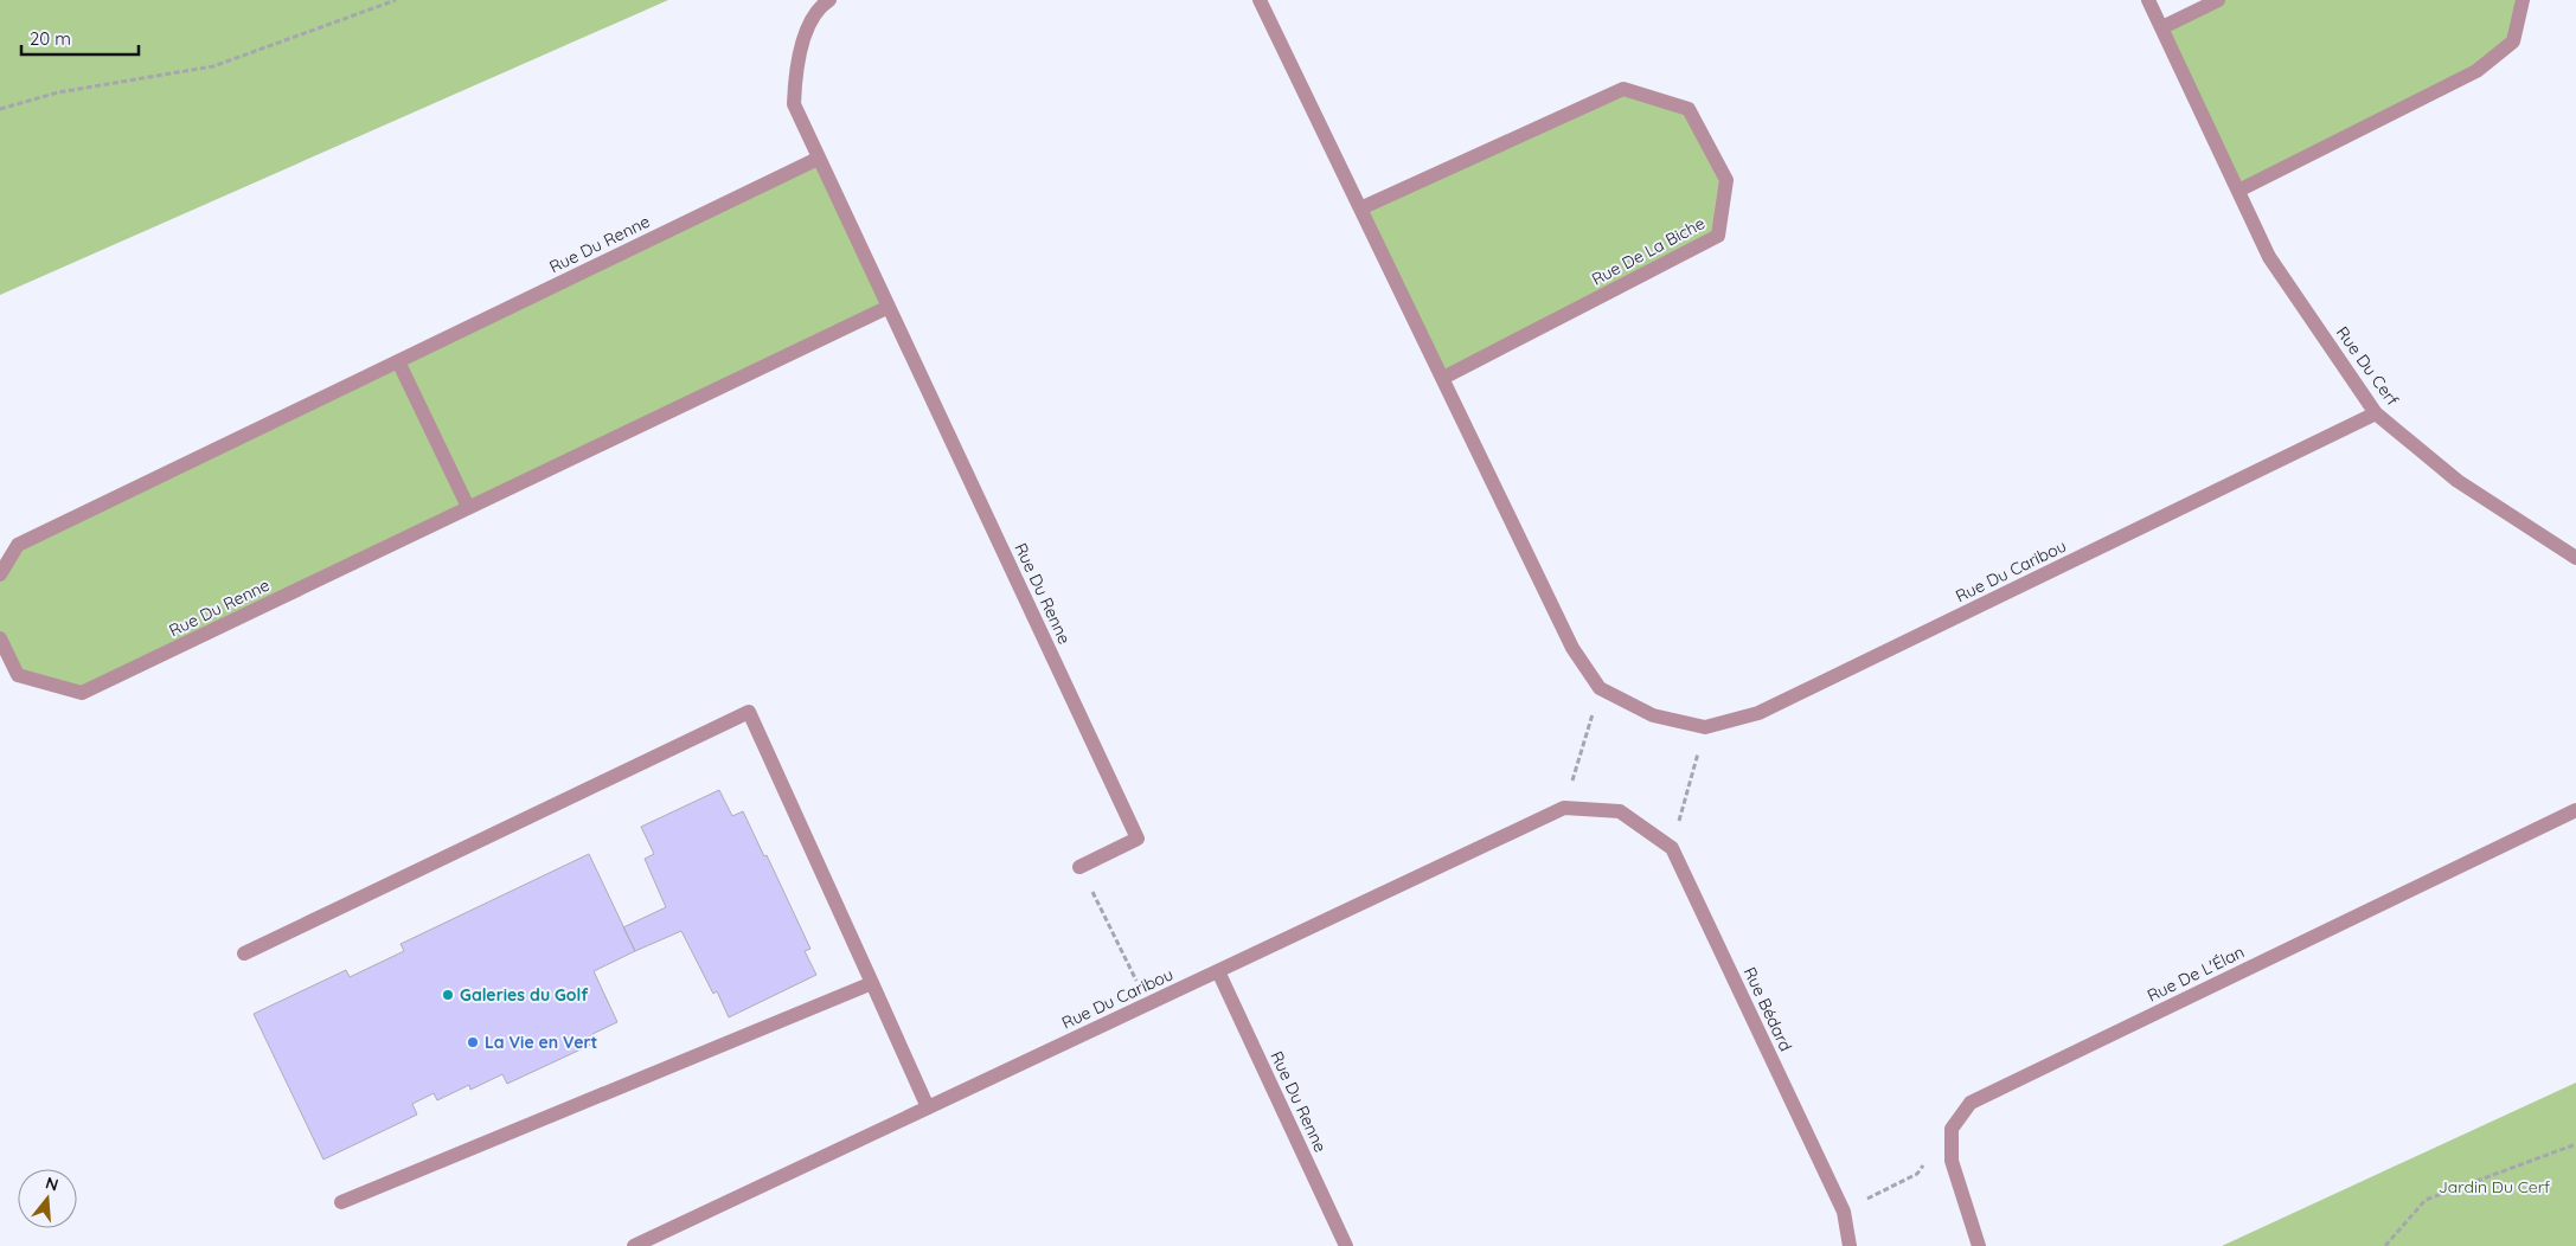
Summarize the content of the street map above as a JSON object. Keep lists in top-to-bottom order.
{
  "streets": {
    "street": [
      "Rue Du Renne",
      "Rue De La Biche",
      "Rue Du Cerf",
      "Rue Du Caribou",
      "Rue De L'Élan",
      "Rue Bédard"
    ]
  },
  "crossings": [
    ["Rue Du Renne", "Rue Du Caribou"],
    ["Rue Du Cerf", "Rue Du Caribou"],
    ["Rue Du Caribou", "Rue Bédard"]
  ],
  "parks": ["Jardin Du Cerf"],
  "places": ["Galeries du Golf", "La Vie en Vert"],
  "scale_bar": "20 m",
  "north": "top"
}
